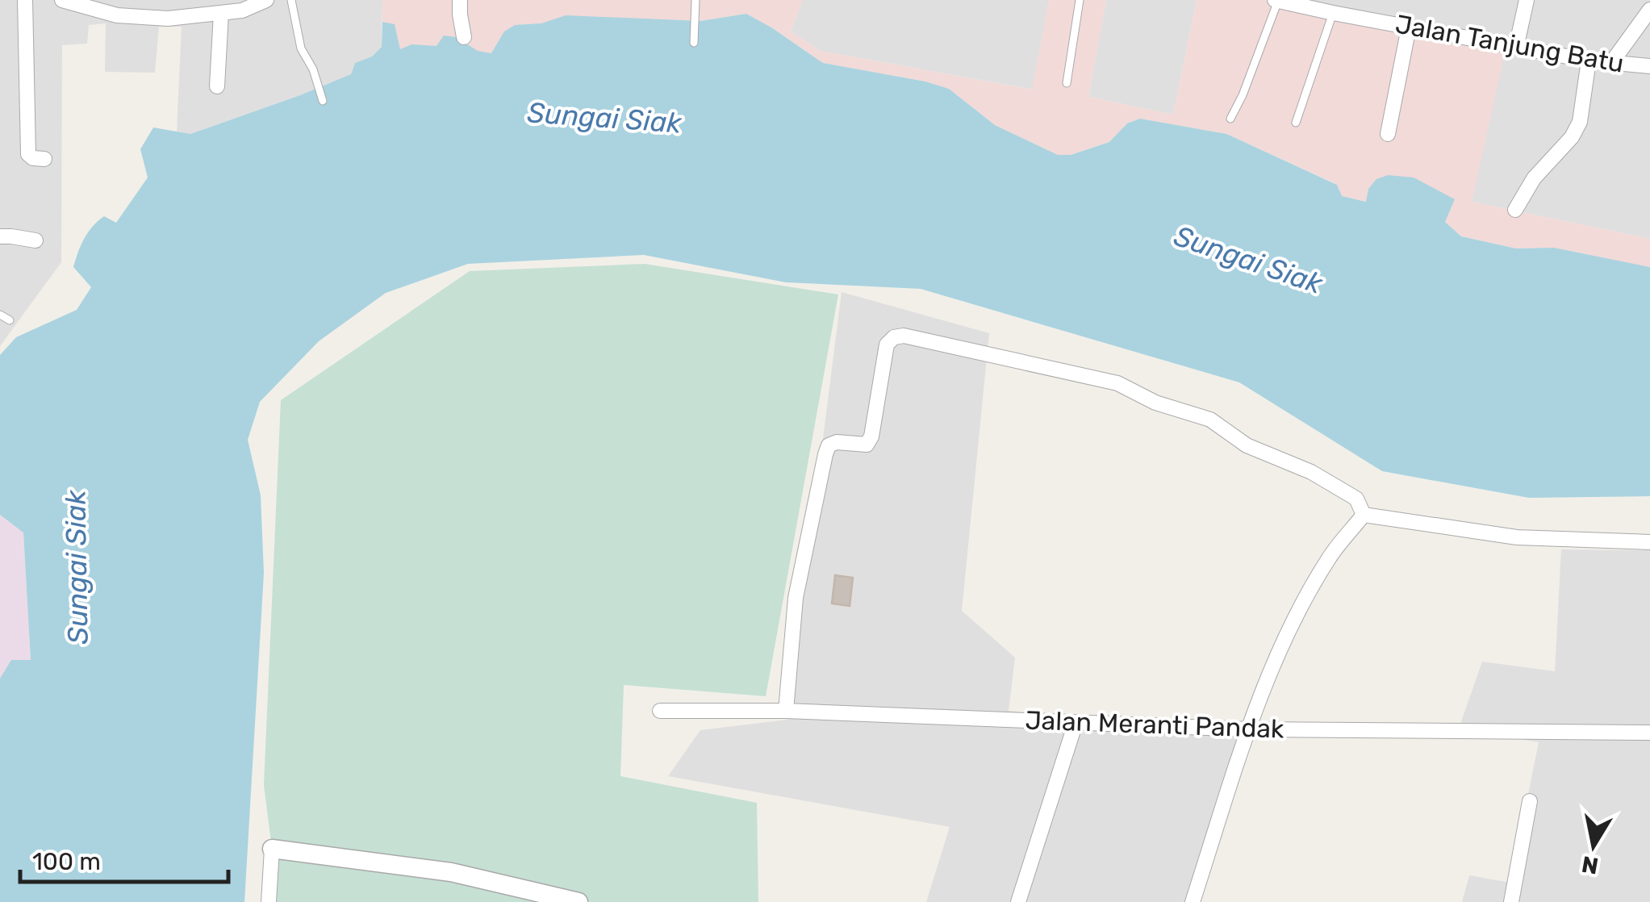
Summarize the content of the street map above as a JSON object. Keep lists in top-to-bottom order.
{
  "streets": {
    "street": ["Jalan Tanjung Batu", "Jalan Meranti Pandak"]
  },
  "water": ["Sungai Siak"],
  "scale_bar": "100 m",
  "north": "bottom"
}
